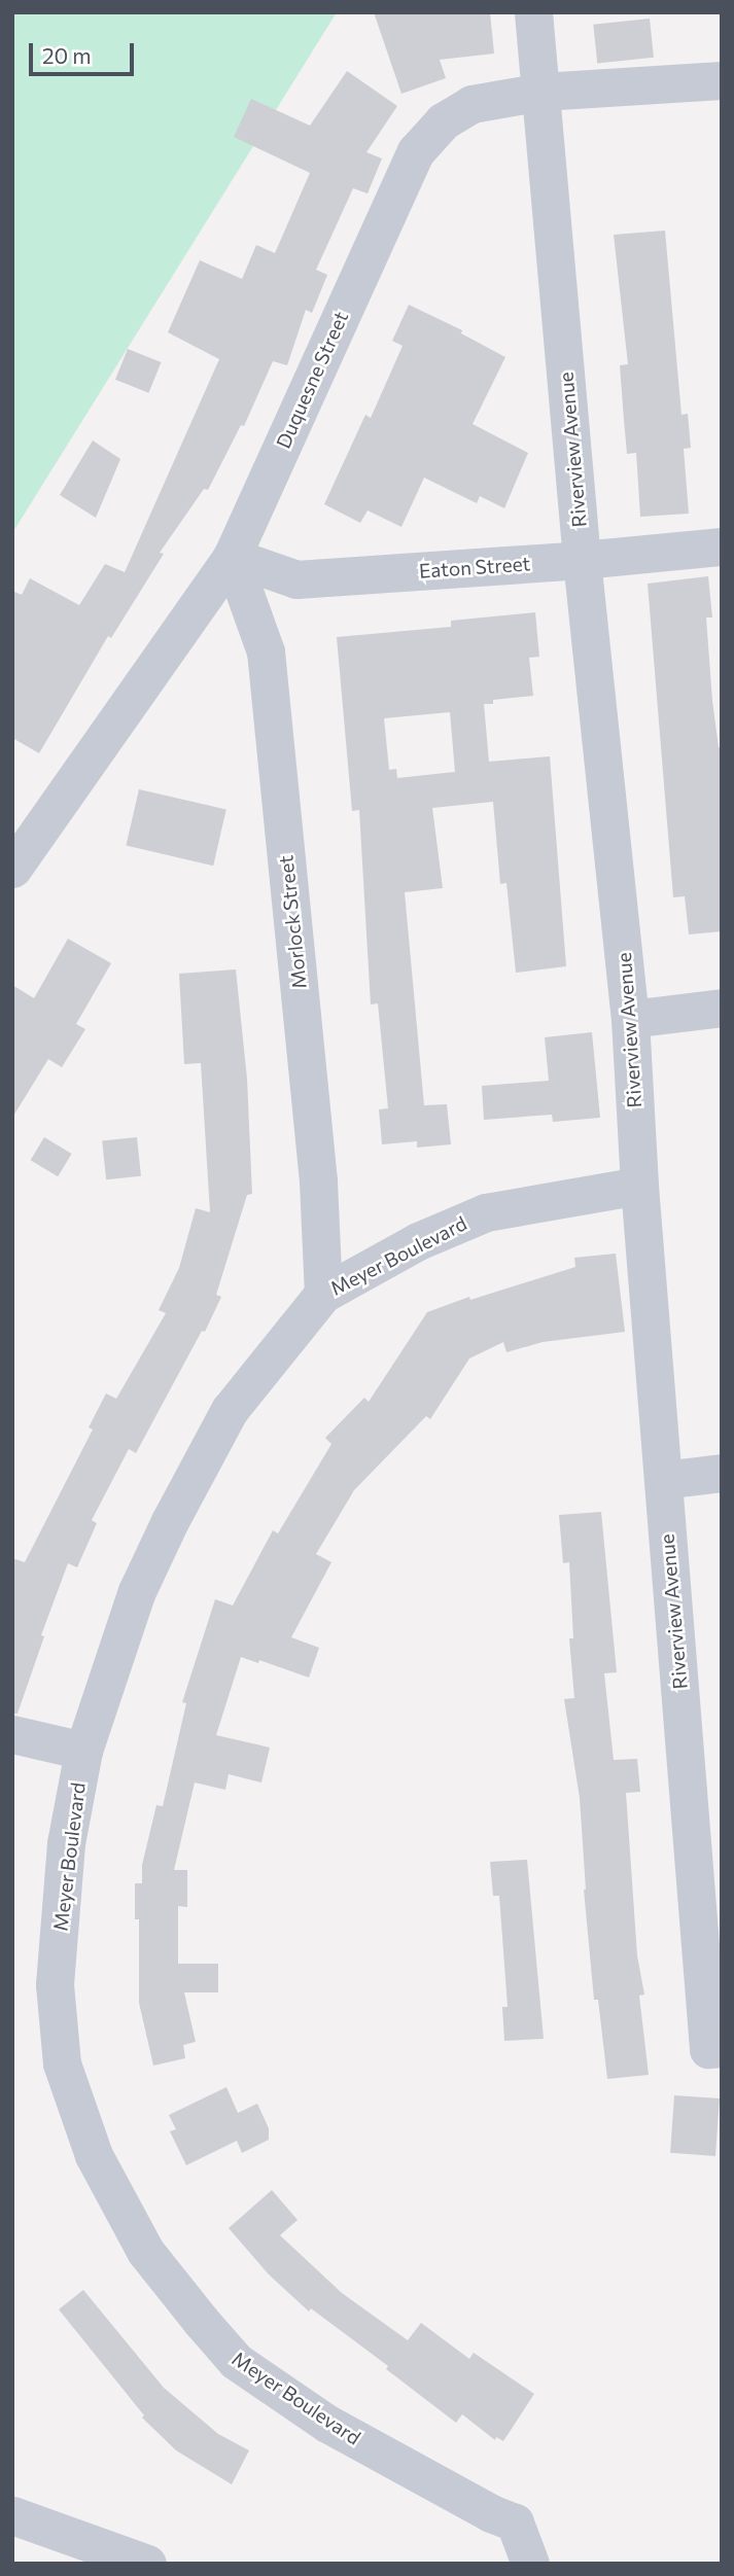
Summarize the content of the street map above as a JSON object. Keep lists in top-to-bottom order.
{
  "streets": {
    "street": [
      "Duquesne Street",
      "Riverview Avenue",
      "Eaton Street",
      "Morlock Street",
      "Meyer Boulevard"
    ]
  },
  "crossings": [
    ["Duquesne Street", "Riverview Avenue"],
    ["Duquesne Street", "Eaton Street"],
    ["Duquesne Street", "Morlock Street"],
    ["Riverview Avenue", "Eaton Street"],
    ["Riverview Avenue", "Meyer Boulevard"],
    ["Eaton Street", "Morlock Street"],
    ["Morlock Street", "Meyer Boulevard"]
  ],
  "scale_bar": "20 m"
}
